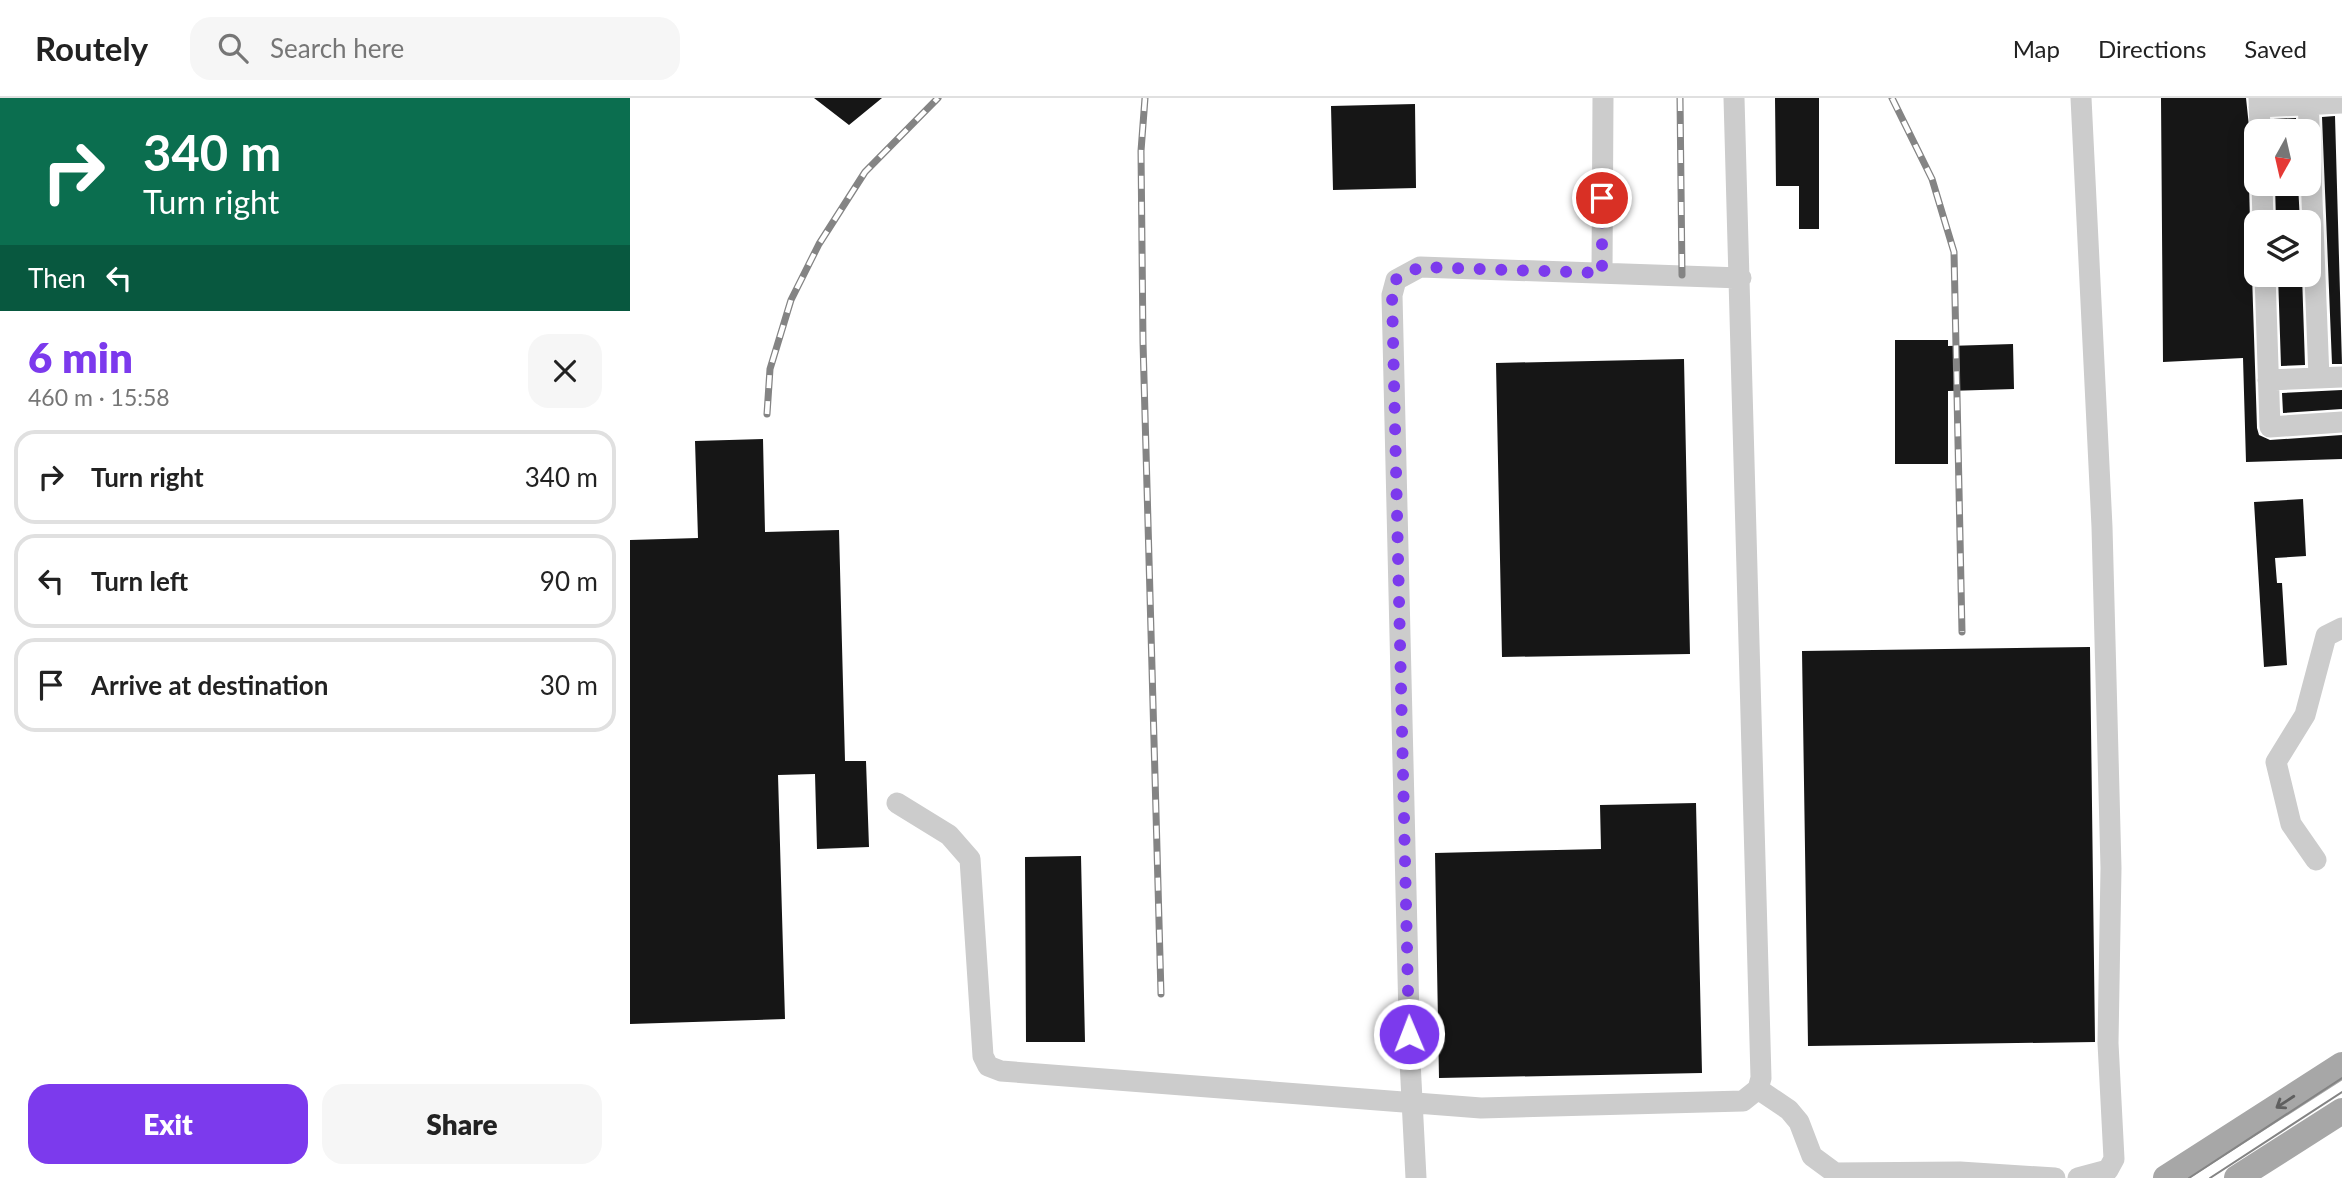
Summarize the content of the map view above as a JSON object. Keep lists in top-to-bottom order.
{
  "north": "bottom",
  "page": {
    "header": "Routely",
    "search": "Search here",
    "nav": ["Map", "Directions", "Saved"],
    "turn": ["340 m", "Turn right"],
    "then": "Then",
    "heading": ["6 min", "460 m · 15:58"],
    "list": [
      {
        "name": "Turn right",
        "value": "340 m"
      },
      {
        "name": "Turn left",
        "value": "90 m"
      },
      {
        "name": "Arrive at destination",
        "value": "30 m"
      }
    ],
    "buttons": ["Exit", "Share"]
  }
}
